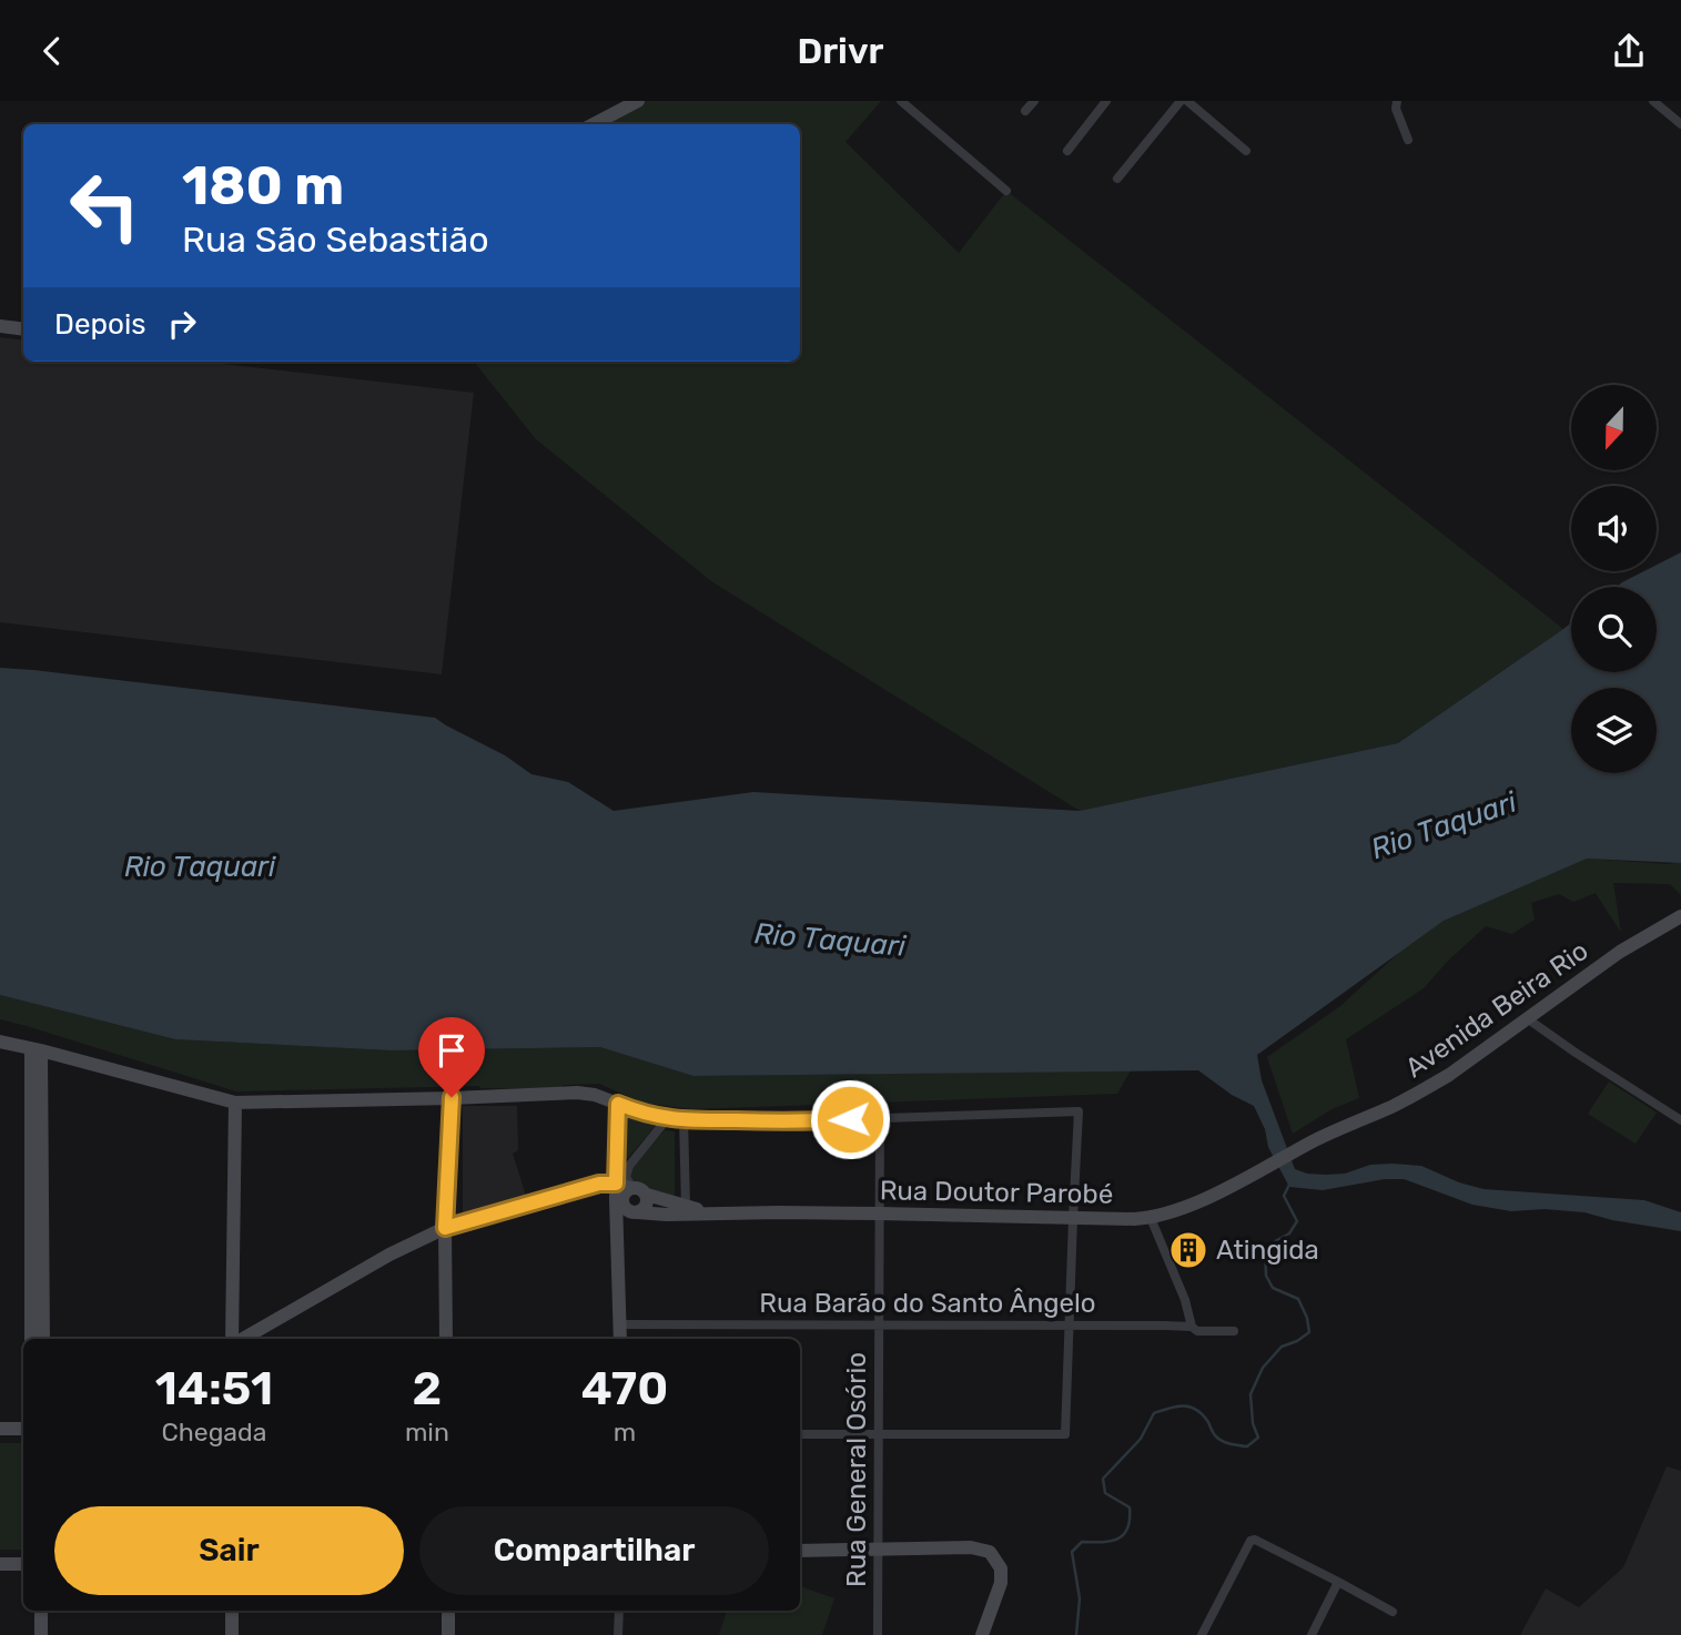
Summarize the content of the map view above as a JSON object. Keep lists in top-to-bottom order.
{
  "streets": {
    "main road": ["Avenida Beira Rio", "Rua Doutor Parobé"],
    "street": ["Rua Barão do Santo Ângelo", "Rua General Osório"]
  },
  "crossings": [
    ["Avenida Beira Rio", "Rua Doutor Parobé"],
    ["Rua Doutor Parobé", "Rua General Osório"],
    ["Rua Barão do Santo Ângelo", "Rua General Osório"]
  ],
  "water": ["Rio Taquari"],
  "places": {
    "building": ["Atingida"]
  },
  "north": "bottom",
  "page": {
    "header": "Drivr",
    "turn": ["180 m", "Rua São Sebastião"],
    "then": "Depois",
    "eta": [
      "14:51",
      "Chegada",
      "2",
      "min",
      "470",
      "m"
    ],
    "buttons": ["Sair", "Compartilhar"]
  }
}
